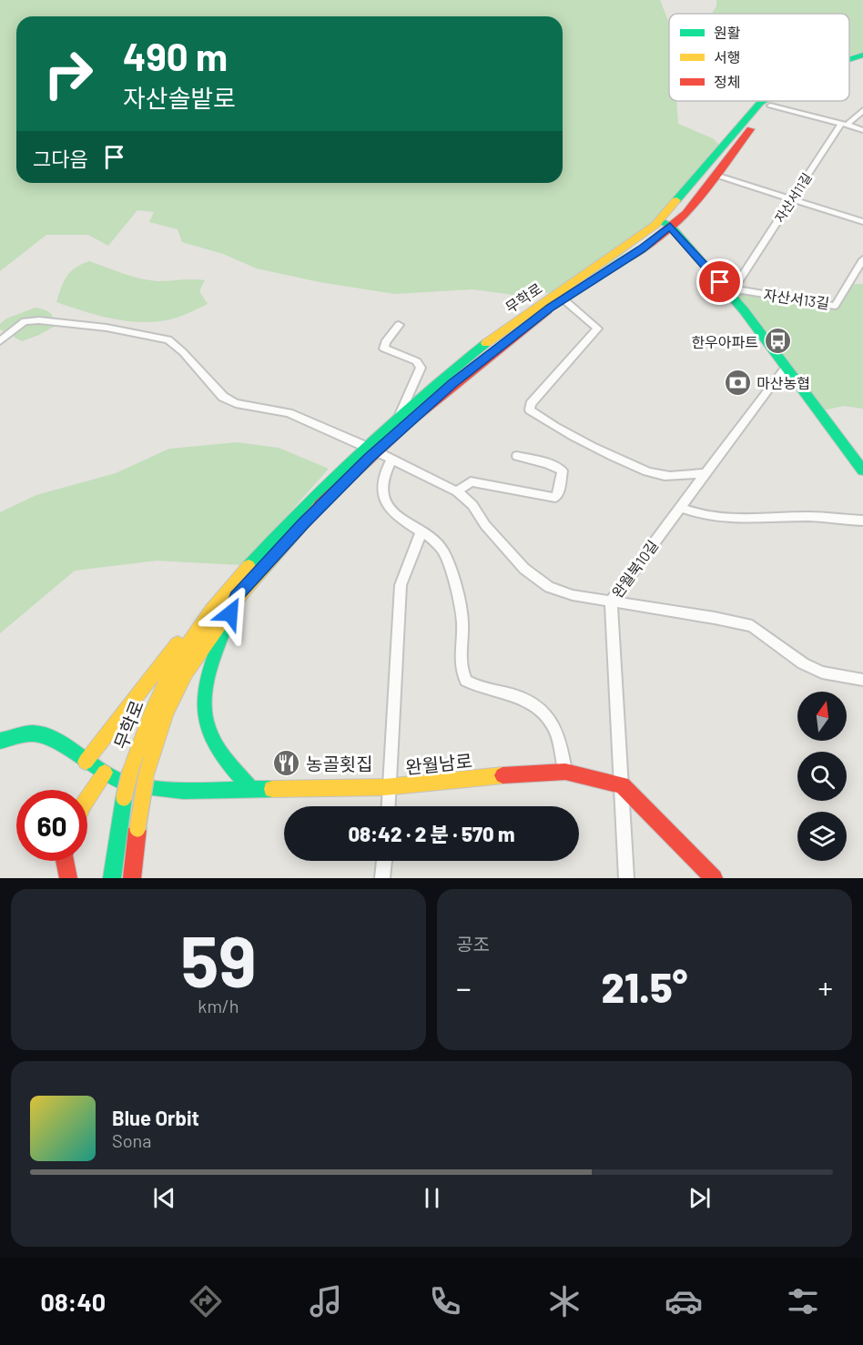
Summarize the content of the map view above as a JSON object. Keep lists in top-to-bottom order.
{
  "streets": {
    "main road": ["무학로", "완월남로"],
    "street": ["자산서11길", "자산서13길", "완월북10길"]
  },
  "crossings": [
    ["자산서11길", "자산서13길"],
    ["무학로", "완월남로"],
    ["완월북10길", "완월남로"]
  ],
  "places": {
    "bus stop": ["한우아파트"],
    "bank": ["마산농협"],
    "restaurant": ["농골횟집"]
  },
  "legend": ["원활", "서행", "정체"],
  "north": "top",
  "page": {
    "turn": ["490 m", "자산솔밭로"],
    "then": "그다음",
    "limit": "60",
    "trip": "08:42 · 2 분 · 570 m",
    "tile": [
      ["59", "km/h"],
      "공조"
    ],
    "heat": ["−", "21.5°", "+"],
    "song": ["Blue Orbit", "Sona"],
    "tabs": "08:40"
  }
}
